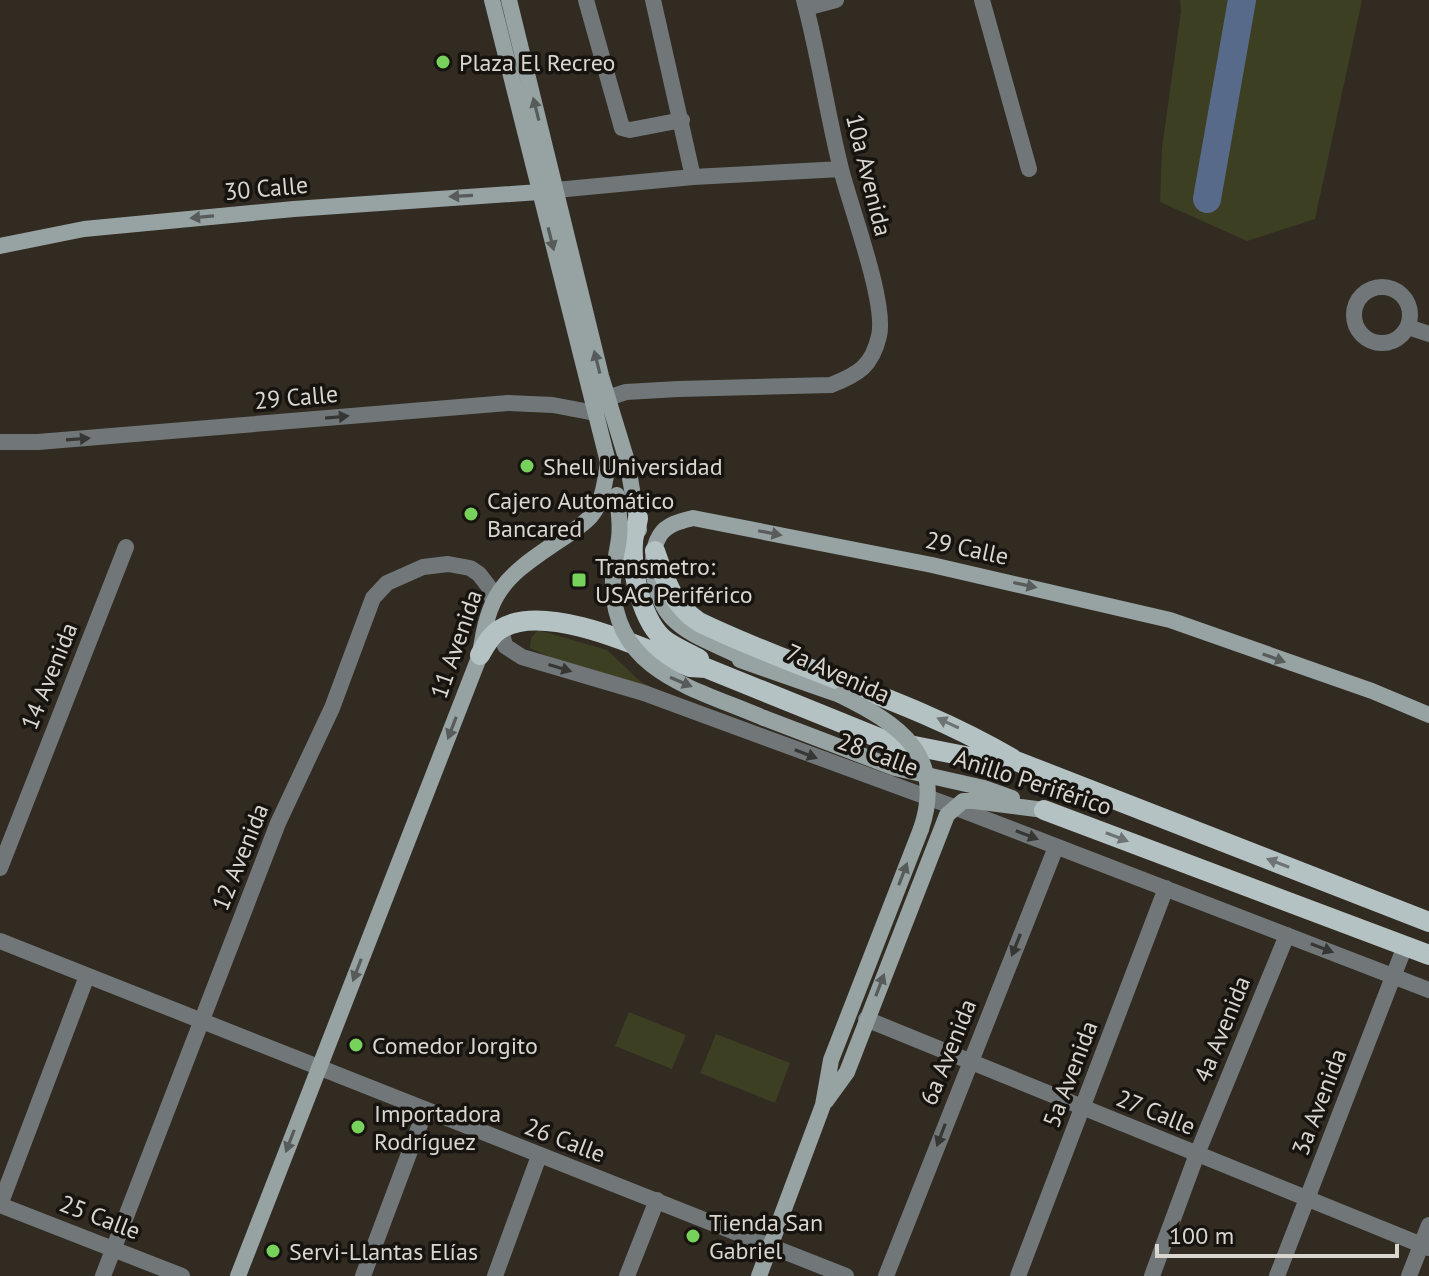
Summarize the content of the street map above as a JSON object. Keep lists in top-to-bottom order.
{
  "streets": {
    "main road": ["Anillo Periférico"],
    "street": [
      "10a Avenida",
      "30 Calle",
      "29 Calle",
      "11 Avenida",
      "7a Avenida",
      "14 Avenida",
      "28 Calle",
      "12 Avenida",
      "4a Avenida",
      "6a Avenida",
      "5a Avenida",
      "3a Avenida",
      "27 Calle",
      "26 Calle",
      "25 Calle"
    ]
  },
  "crossings": [
    ["10a Avenida", "30 Calle"],
    ["10a Avenida", "11 Avenida"],
    ["30 Calle", "11 Avenida"],
    ["29 Calle", "11 Avenida"],
    ["11 Avenida", "7a Avenida"],
    ["11 Avenida", "Anillo Periférico"],
    ["11 Avenida", "12 Avenida"],
    ["11 Avenida", "26 Calle"],
    ["7a Avenida", "28 Calle"],
    ["7a Avenida", "27 Calle"],
    ["7a Avenida", "26 Calle"],
    ["28 Calle", "Anillo Periférico"],
    ["28 Calle", "4a Avenida"],
    ["28 Calle", "6a Avenida"],
    ["28 Calle", "5a Avenida"],
    ["28 Calle", "3a Avenida"],
    ["Anillo Periférico", "3a Avenida"],
    ["12 Avenida", "26 Calle"],
    ["12 Avenida", "25 Calle"],
    ["4a Avenida", "27 Calle"],
    ["6a Avenida", "27 Calle"],
    ["5a Avenida", "27 Calle"],
    ["3a Avenida", "27 Calle"]
  ],
  "one_way": [
    "30 Calle",
    "29 Calle",
    "7a Avenida",
    "28 Calle",
    "6a Avenida"
  ],
  "places": {
    "other": [
      "Plaza El Recreo",
      "Shell Universidad",
      "Cajero Automático Bancared",
      "Comedor Jorgito",
      "Importadora Rodríguez",
      "Tienda San Gabriel",
      "Servi-Llantas Elías"
    ],
    "transit": ["Transmetro: USAC Periférico"]
  },
  "scale_bar": "100 m"
}
